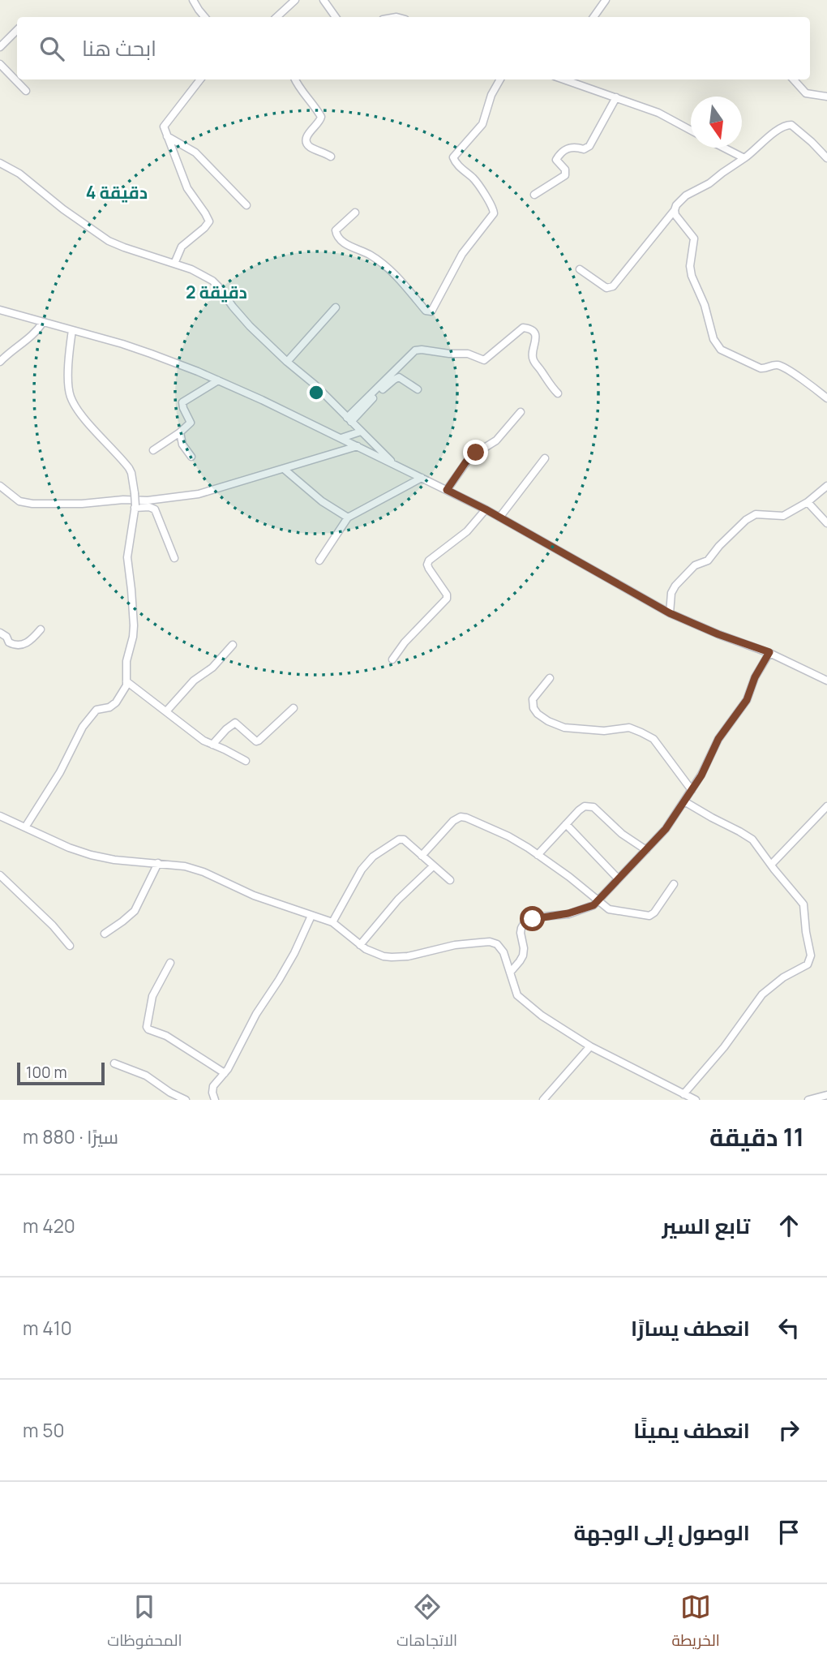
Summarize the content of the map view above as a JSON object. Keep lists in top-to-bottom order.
{
  "scale_bar": "100 m",
  "north": "bottom",
  "page": {
    "search": "ابحث هنا",
    "scale": "100 m",
    "heading": ["11 دقيقة", "سيرًا · 880 m"],
    "list": [
      ["تابع السير", "420 m"],
      ["انعطف يسارًا", "410 m"],
      ["انعطف يمينًا", "50 m"],
      "الوصول إلى الوجهة"
    ],
    "nav": ["الخريطة", "الاتجاهات", "المحفوظات"]
  },
  "rings": ["4 دقيقة", "2 دقيقة"]
}
